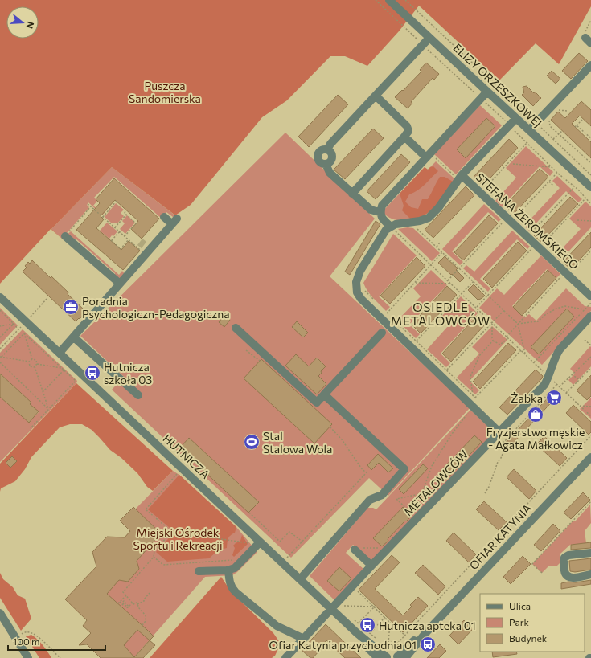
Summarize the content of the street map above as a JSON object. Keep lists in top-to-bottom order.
{
  "streets": {
    "street": [
      "ELIZY ORZESZKOWEJ",
      "STEFANA ŻEROMSKIEGO",
      "HUTNICZA",
      "METALOWCÓW",
      "OFIAR KATYNIA"
    ]
  },
  "crossings": [
    ["HUTNICZA", "METALOWCÓW"]
  ],
  "districts": ["OSIEDLE METALOWCÓW"],
  "parks": ["Puszcza Sandomierska", "Miejski Ośrodek Sportu i Rekreacji"],
  "places": {
    "office": ["Poradnia Psychologiczn-Pedagogiczna"],
    "bus stop": ["Hutnicza szkoła 03", "Hutnicza apteka 01", "Ofiar Katynia przychodnia 01"],
    "supermarket": ["Żabka"],
    "shop": ["Fryzjerstwo męskie - Agata Małkowicz"],
    "sports": ["Stal Stalowa Wola"]
  },
  "legend": ["Ulica", "Park", "Budynek"],
  "scale_bar": "100 m",
  "north": "right"
}
